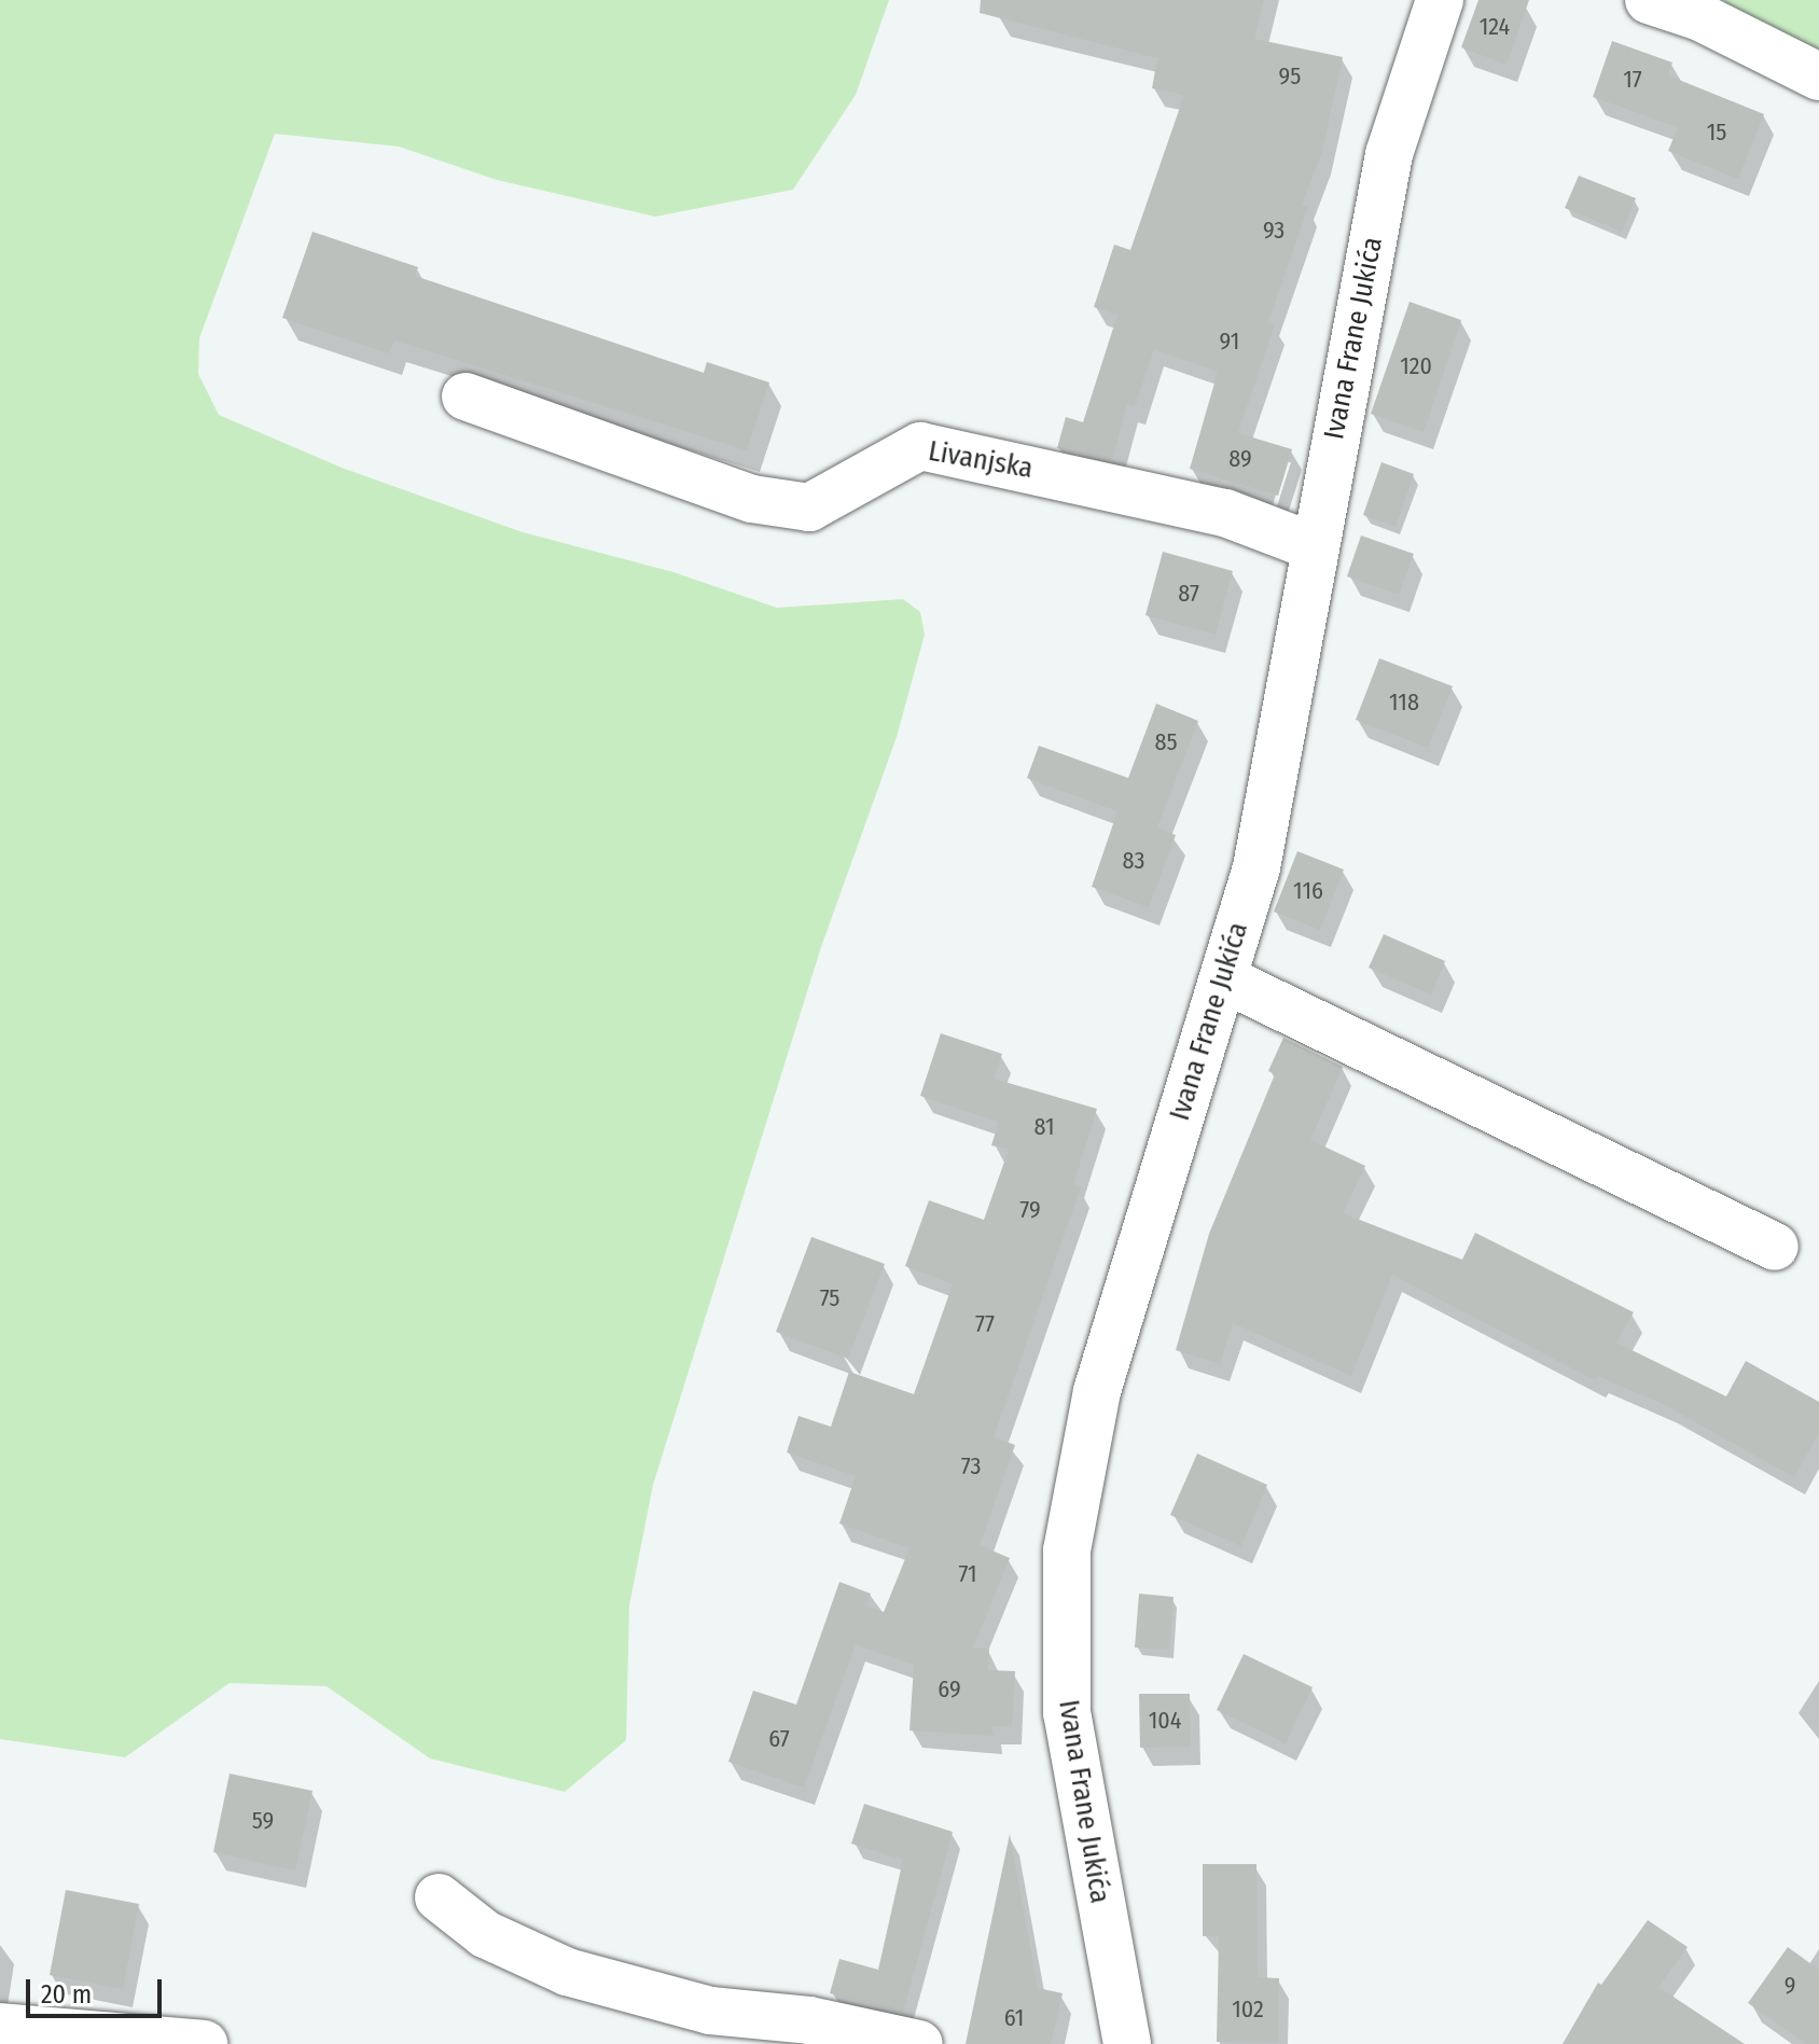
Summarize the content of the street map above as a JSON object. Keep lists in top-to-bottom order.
{
  "streets": {
    "street": ["Ivana Frane Jukića", "Livanjska"]
  },
  "crossings": [
    ["Ivana Frane Jukića", "Livanjska"]
  ],
  "house_numbers": [
    "124",
    "95",
    "17",
    "15",
    "93",
    "91",
    "120",
    "89",
    "87",
    "118",
    "85",
    "83",
    "116",
    "81",
    "79",
    "75",
    "77",
    "73",
    "71",
    "69",
    "104",
    "67",
    "59",
    "9",
    "102",
    "61"
  ],
  "scale_bar": "20 m"
}
